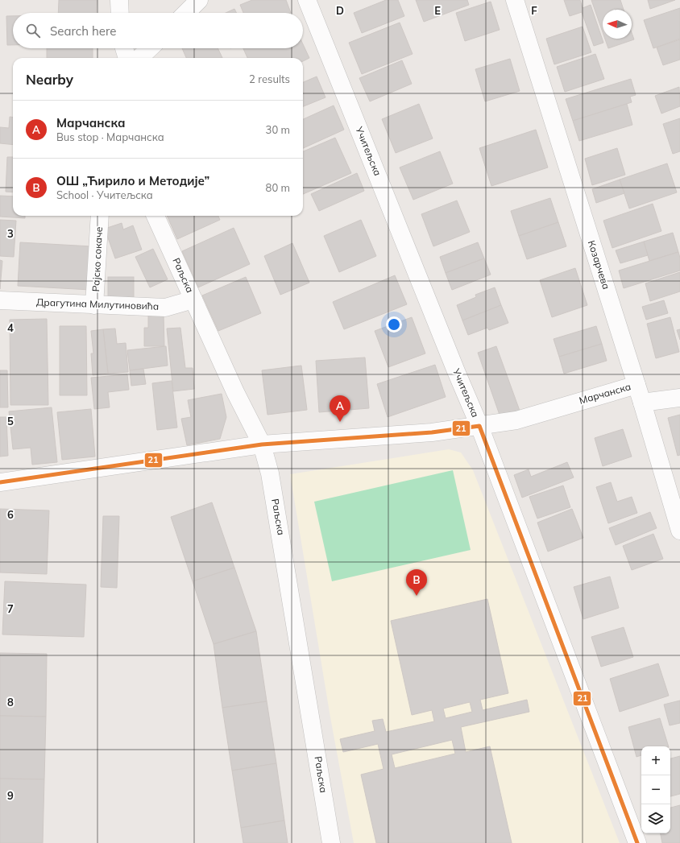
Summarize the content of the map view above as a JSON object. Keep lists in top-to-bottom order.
{
  "streets": {
    "street": [
      "Учитељска",
      "Рајско сокаче",
      "Козарчева",
      "Раљска",
      "Драгутина Милутиновића",
      "Марчанска"
    ]
  },
  "crossings": [
    ["Учитељска", "Марчанска"],
    ["Рајско сокаче", "Драгутина Милутиновића"],
    ["Козарчева", "Марчанска"],
    ["Раљска", "Драгутина Милутиновића"],
    ["Раљска", "Марчанска"]
  ],
  "lines": ["transit line 21"],
  "north": "left",
  "page": {
    "search": "Search here",
    "heading": ["Nearby", "2 results"],
    "list": [
      {
        "mark": "A",
        "name": "Марчанска",
        "note": "Bus stop · Марчанска",
        "value": "30 m"
      },
      {
        "mark": "B",
        "name": "ОШ „Ћирило и Методије”",
        "note": "School · Учитељска",
        "value": "80 m"
      }
    ],
    "pins": ["A", "B"],
    "map_buttons": ["+", "−"]
  },
  "grid": {
    "columns": ["D", "E", "F"],
    "rows": [
      "3",
      "4",
      "5",
      "6",
      "7",
      "8",
      "9"
    ]
  }
}
